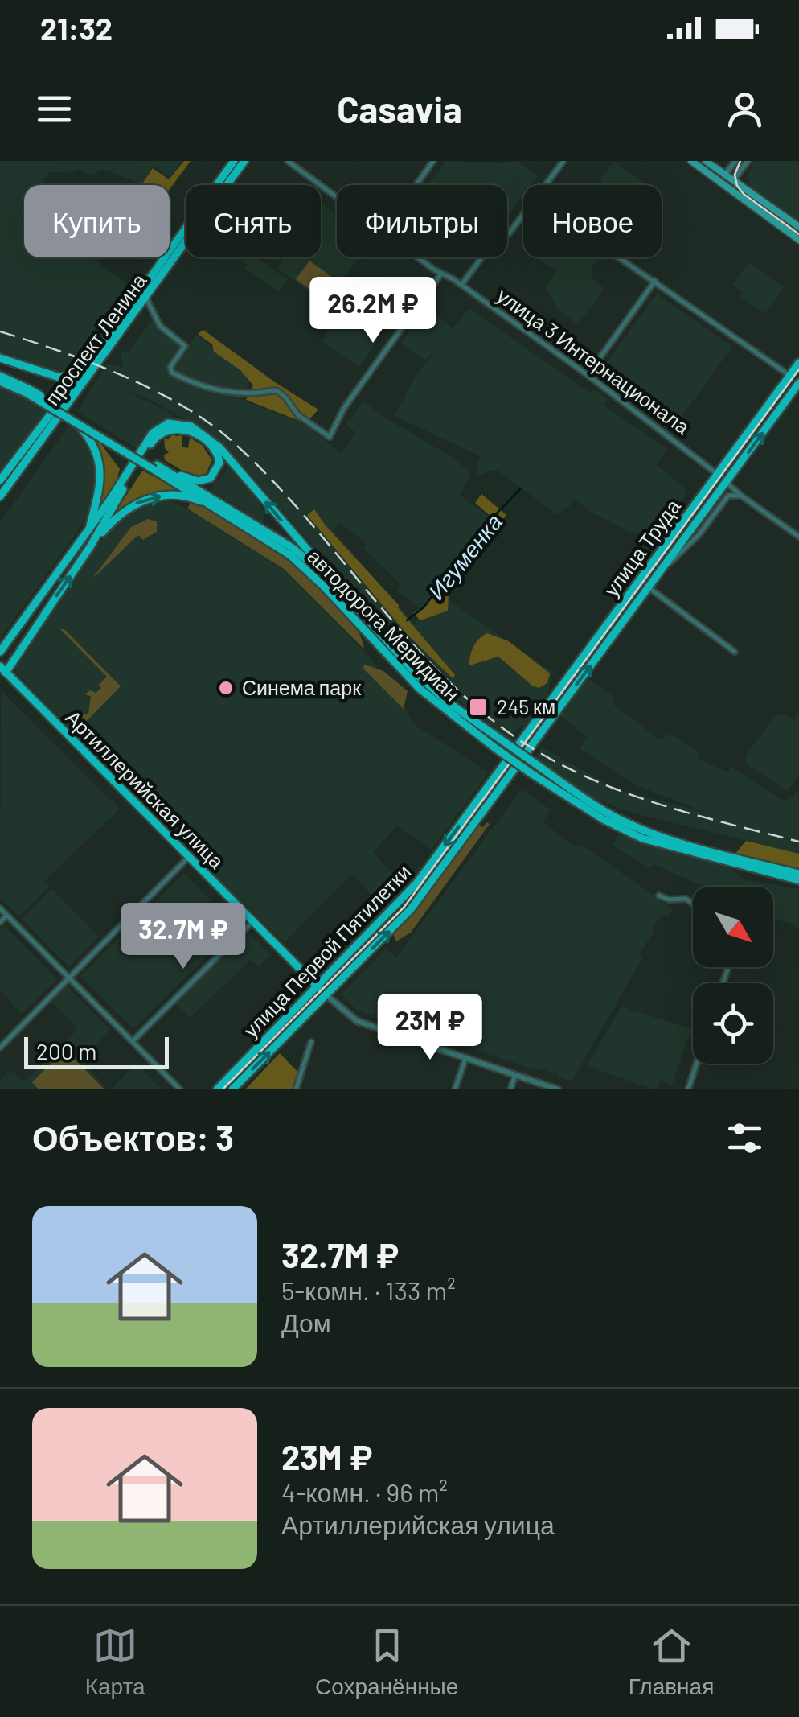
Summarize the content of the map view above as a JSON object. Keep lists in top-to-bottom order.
{
  "streets": {
    "main road": [
      "проспект Ленина",
      "улица 3 Интернационала",
      "улица Труда",
      "автодорога Меридиан",
      "Артиллерийская улица",
      "улица Первой Пятилетки"
    ]
  },
  "crossings": [
    ["улица 3 Интернационала", "улица Труда"],
    ["улица Труда", "улица Первой Пятилетки"],
    ["Артиллерийская улица", "улица Первой Пятилетки"]
  ],
  "water": ["Игуменка"],
  "places": {
    "other": ["Синема парк"],
    "transit": ["245 км"]
  },
  "scale_bar": "200 m",
  "north": "bottom right",
  "page": {
    "status": "21:32",
    "header": "Casavia",
    "chip": [
      "Купить",
      "Снять",
      "Фильтры",
      "Новое"
    ],
    "price": ["26.2M ₽", "32.7M ₽", "23M ₽"],
    "scale": "200 m",
    "heading": "Объектов: 3",
    "list": [
      {
        "name": "32.7M ₽",
        "note": "5-комн. · 133 m² · Дом"
      },
      {
        "name": "23M ₽",
        "note": "4-комн. · 96 m² · Артиллерийская улица"
      }
    ],
    "tabs": ["Карта", "Сохранённые", "Главная"]
  }
}
